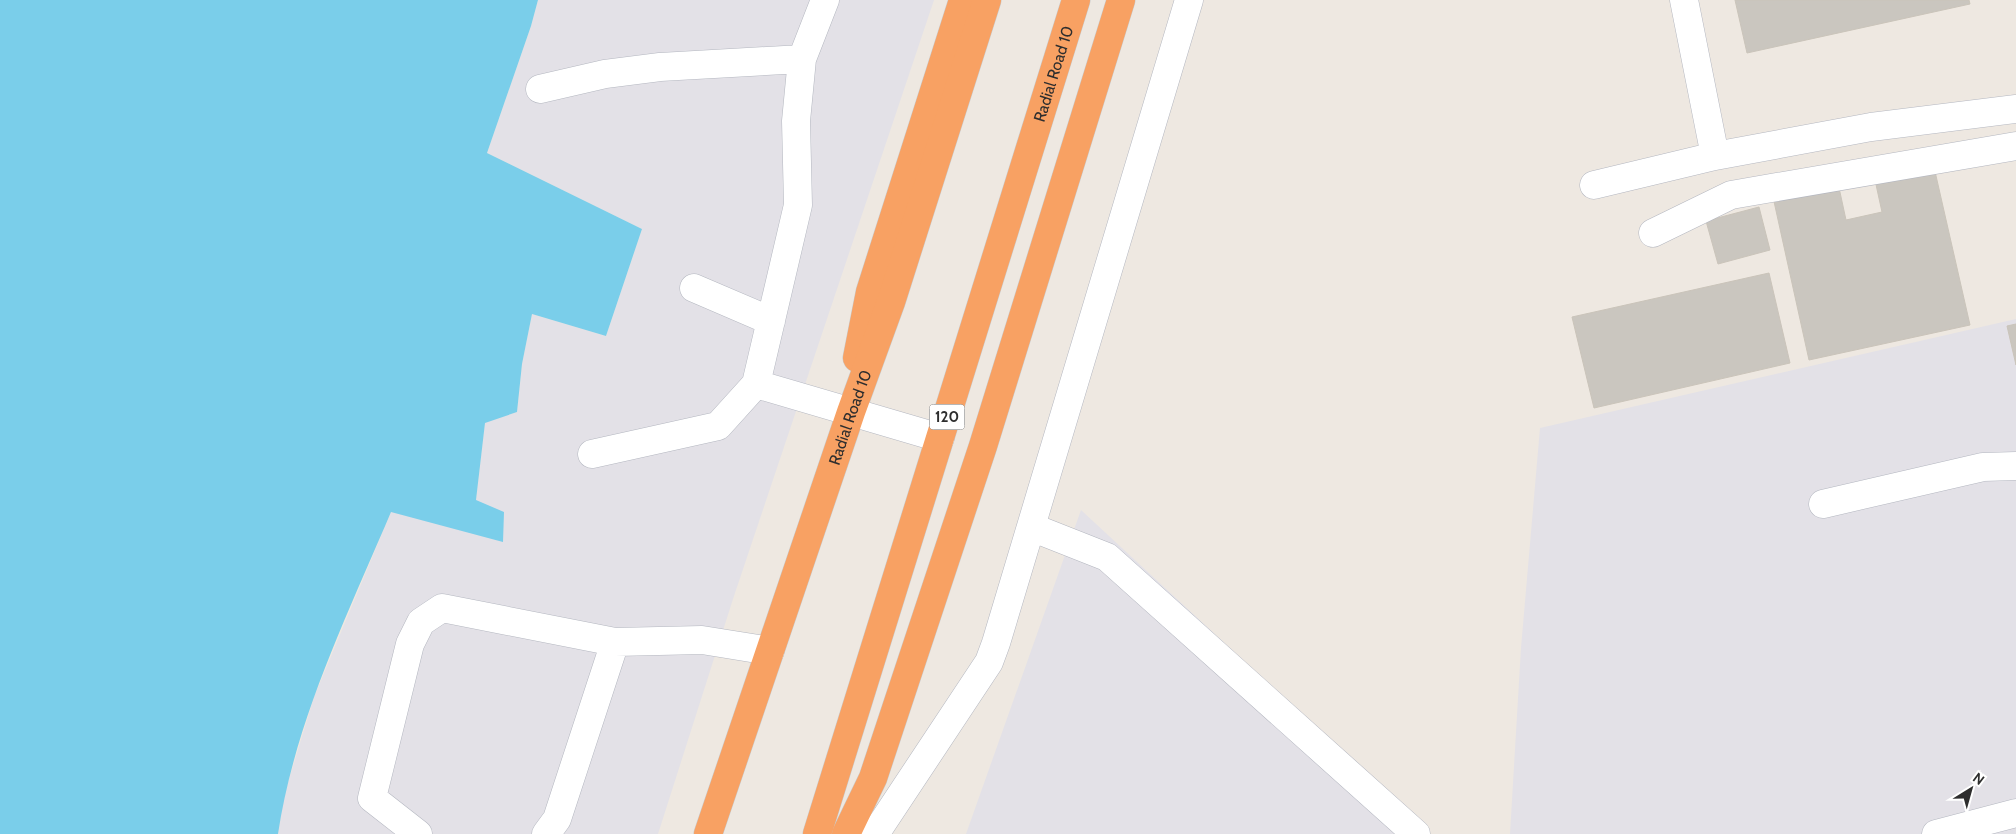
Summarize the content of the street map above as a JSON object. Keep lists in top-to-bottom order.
{
  "streets": {
    "highway": ["Radial Road 10", "120"]
  },
  "north": "top right"
}
